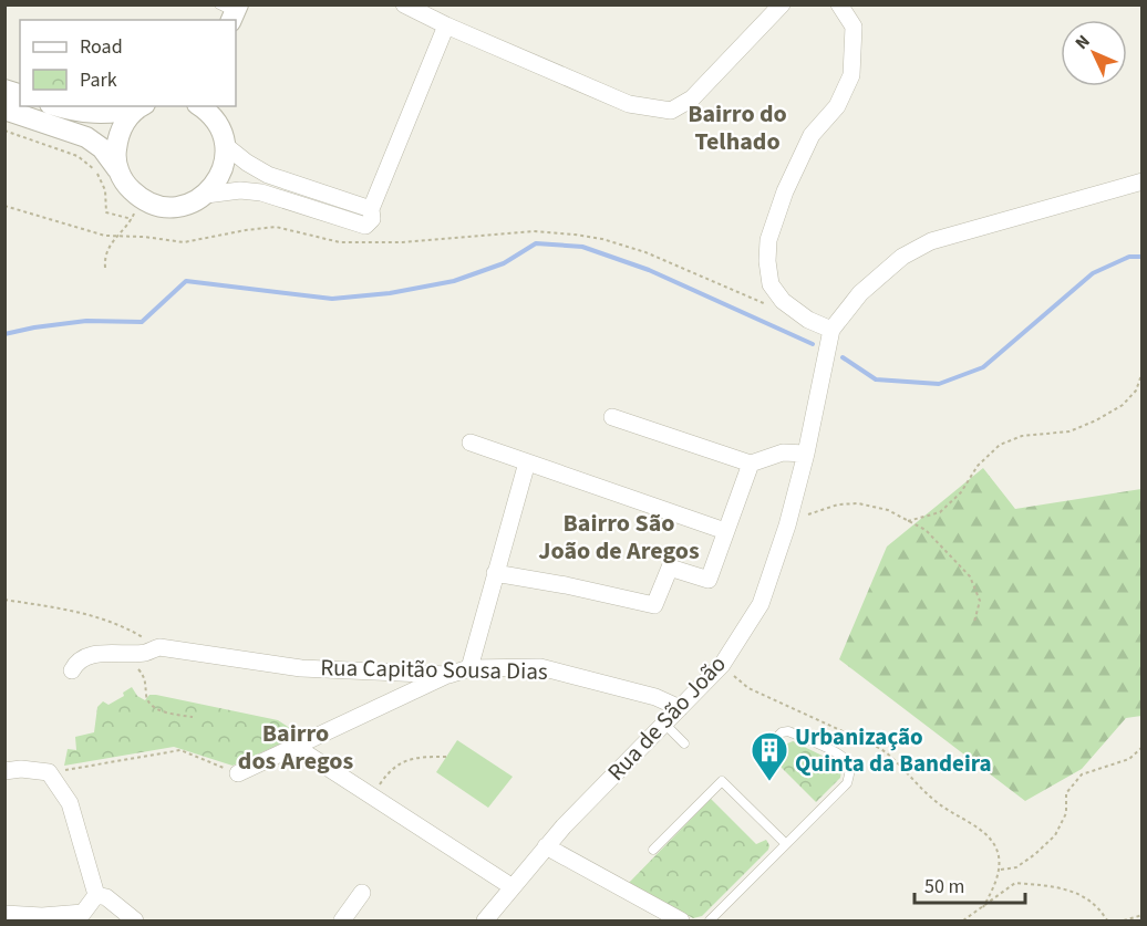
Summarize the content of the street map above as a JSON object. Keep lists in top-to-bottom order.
{
  "streets": {
    "street": ["Rua Capitão Sousa Dias", "Rua de São João"]
  },
  "crossings": [
    ["Rua Capitão Sousa Dias", "Rua de São João"]
  ],
  "districts": ["Bairro do Telhado", "Bairro São João de Aregos", "Bairro dos Aregos"],
  "places": {
    "building": ["Urbanização Quinta da Bandeira"]
  },
  "legend": ["Road", "Park"],
  "scale_bar": "50 m",
  "north": "top left"
}
